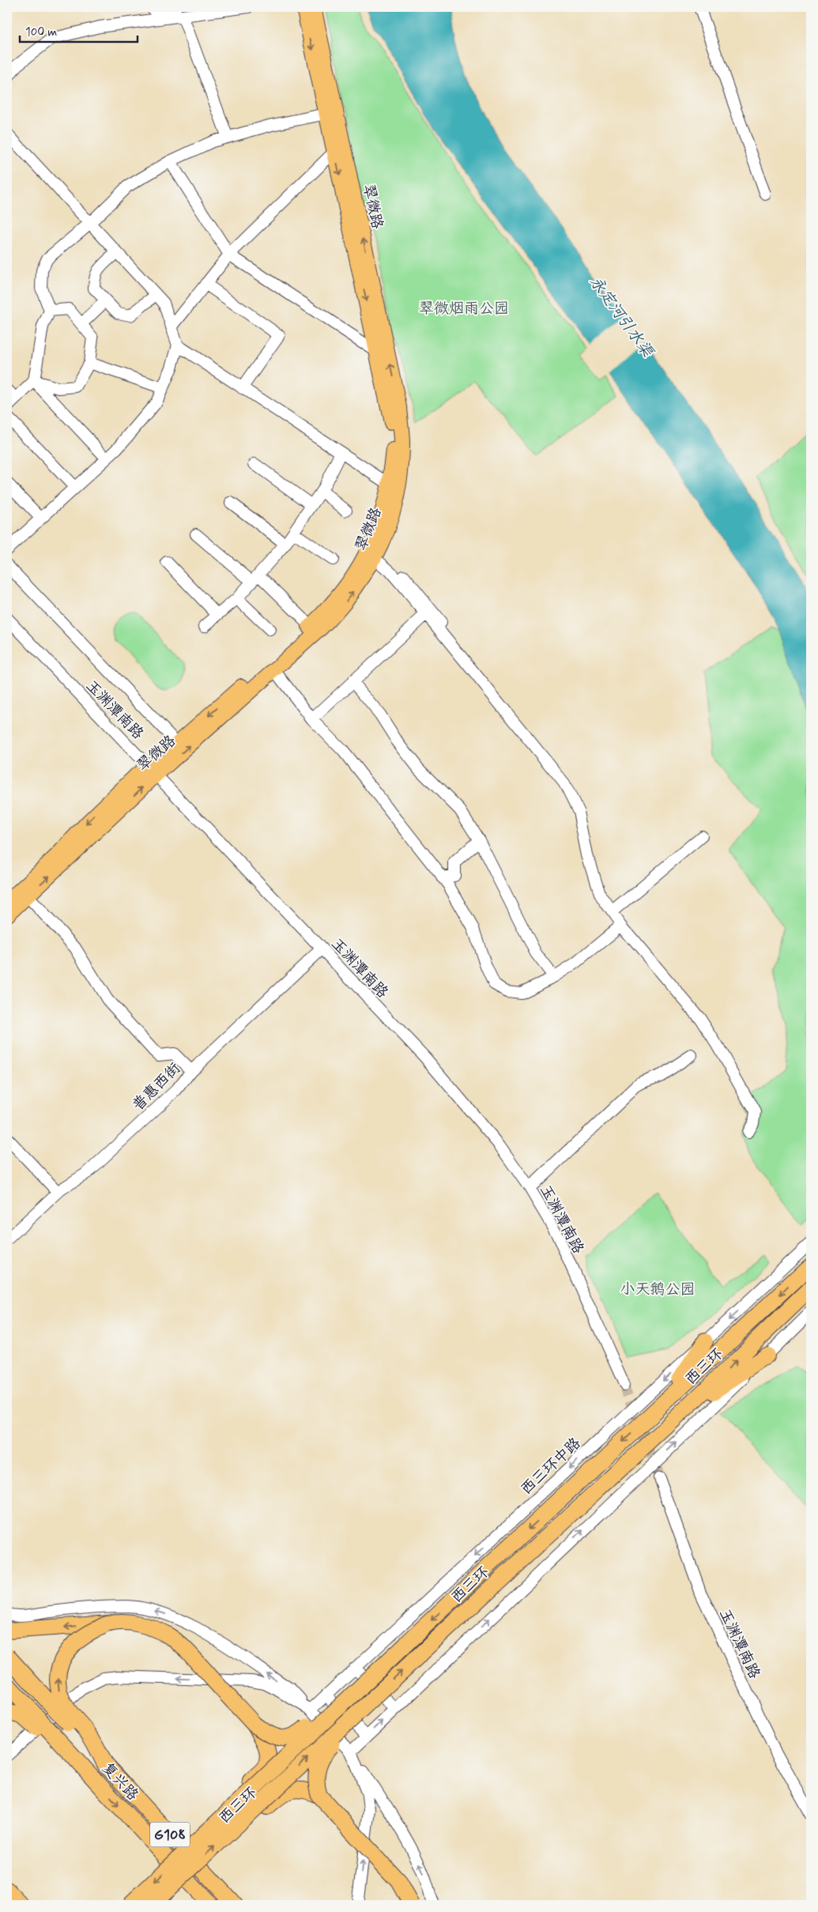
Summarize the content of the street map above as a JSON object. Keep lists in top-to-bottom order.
{
  "streets": {
    "highway": ["西三环", "复兴路", "G108"],
    "main road": ["翠微路"],
    "street": ["玉渊潭南路", "普惠西街", "西三环中路"]
  },
  "crossings": [
    ["翠微路", "玉渊潭南路"],
    ["玉渊潭南路", "普惠西街"]
  ],
  "water": ["永定河引水渠"],
  "parks": ["翠微烟雨公园", "小天鹅公园"],
  "scale_bar": "100 m"
}
